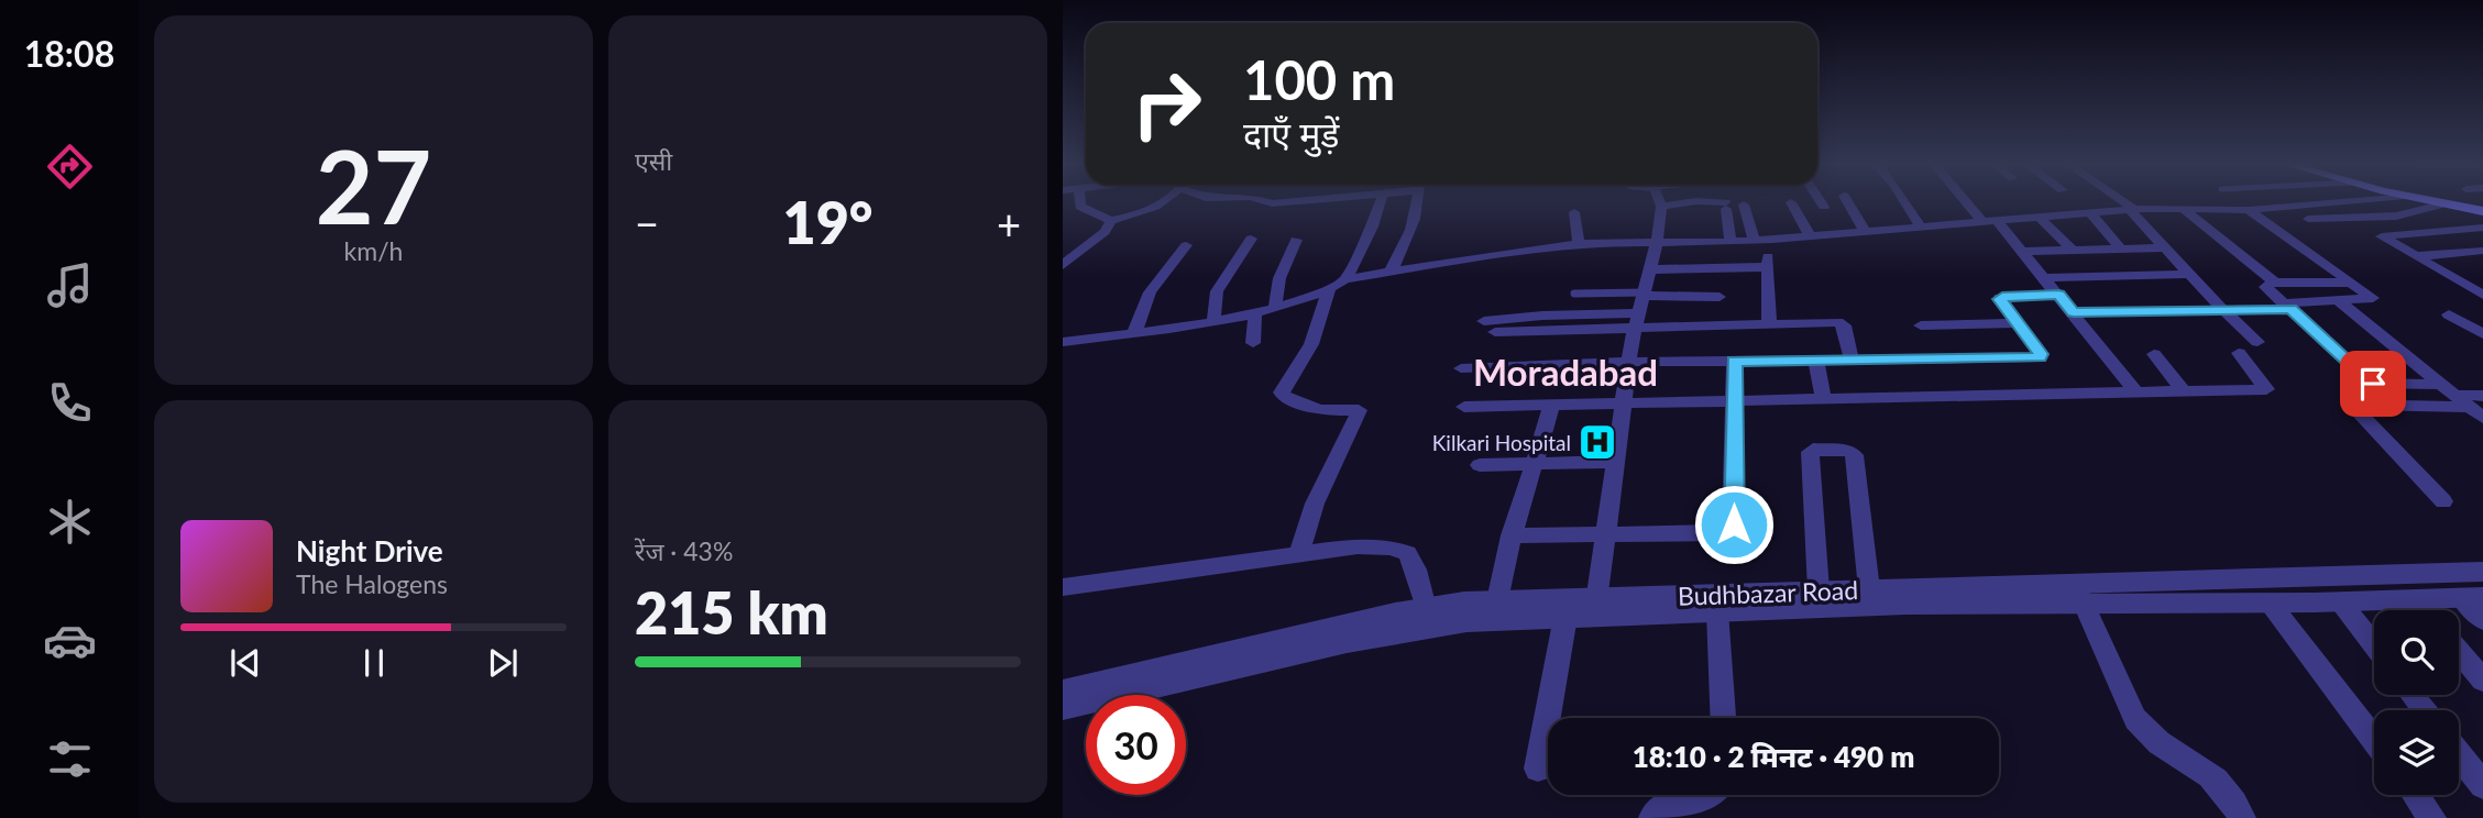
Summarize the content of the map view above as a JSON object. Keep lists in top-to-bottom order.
{
  "streets": {
    "street": ["Budhbazar Road"]
  },
  "districts": ["Moradabad"],
  "places": {
    "hospital": ["Kilkari Hospital"]
  },
  "page": {
    "tabs": "18:08",
    "tile": [
      ["27", "km/h"],
      "एसी",
      ["रेंज · 43%", "215 km"]
    ],
    "turn": ["100 m", "दाएँ मुड़ें"],
    "heat": ["−", "19°", "+"],
    "song": ["Night Drive", "The Halogens"],
    "limit": "30",
    "trip": "18:10 · 2 मिनट · 490 m"
  }
}
